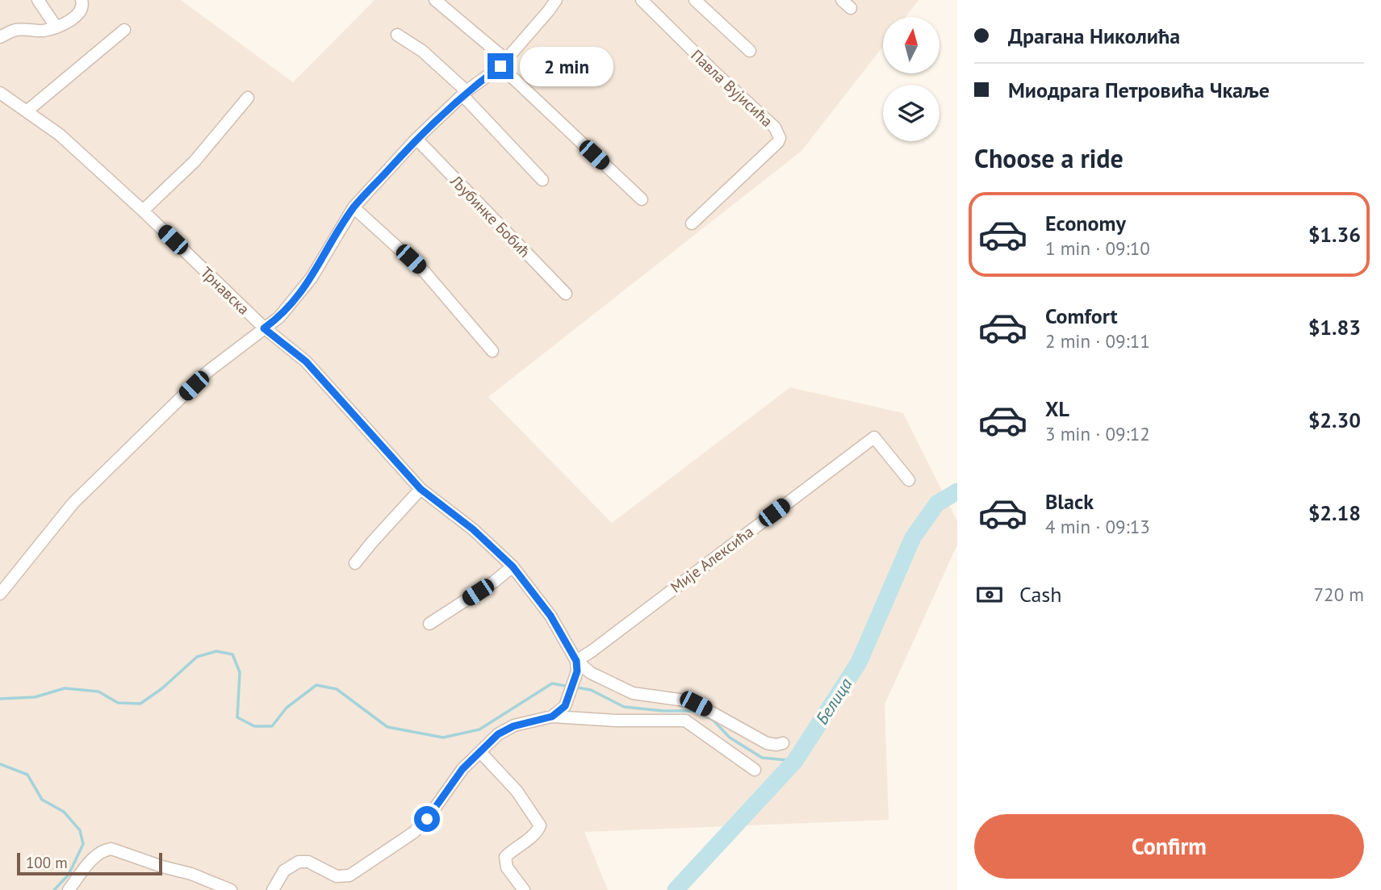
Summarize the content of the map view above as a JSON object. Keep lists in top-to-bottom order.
{
  "streets": {
    "street": [
      "Павла Вујисића",
      "Љубинке Бобић",
      "Трнавска",
      "Мије Алексића"
    ]
  },
  "crossings": [
    ["Трнавска", "Мије Алексића"]
  ],
  "water": ["Белица"],
  "scale_bar": "100 m",
  "north": "top",
  "page": {
    "banner": ["Драгана Николића", "Миодрага Петровића Чкаље"],
    "bubble": "2 min",
    "heading": "Choose a ride",
    "list": [
      {
        "name": "Economy",
        "note": "1 min · 09:10",
        "value": "$1.36"
      },
      {
        "name": "Comfort",
        "note": "2 min · 09:11",
        "value": "$1.83"
      },
      {
        "name": "XL",
        "note": "3 min · 09:12",
        "value": "$2.30"
      },
      {
        "name": "Black",
        "note": "4 min · 09:13",
        "value": "$2.18"
      }
    ],
    "pay": ["Cash", "720 m"],
    "buttons": "Confirm",
    "scale": "100 m"
  }
}
